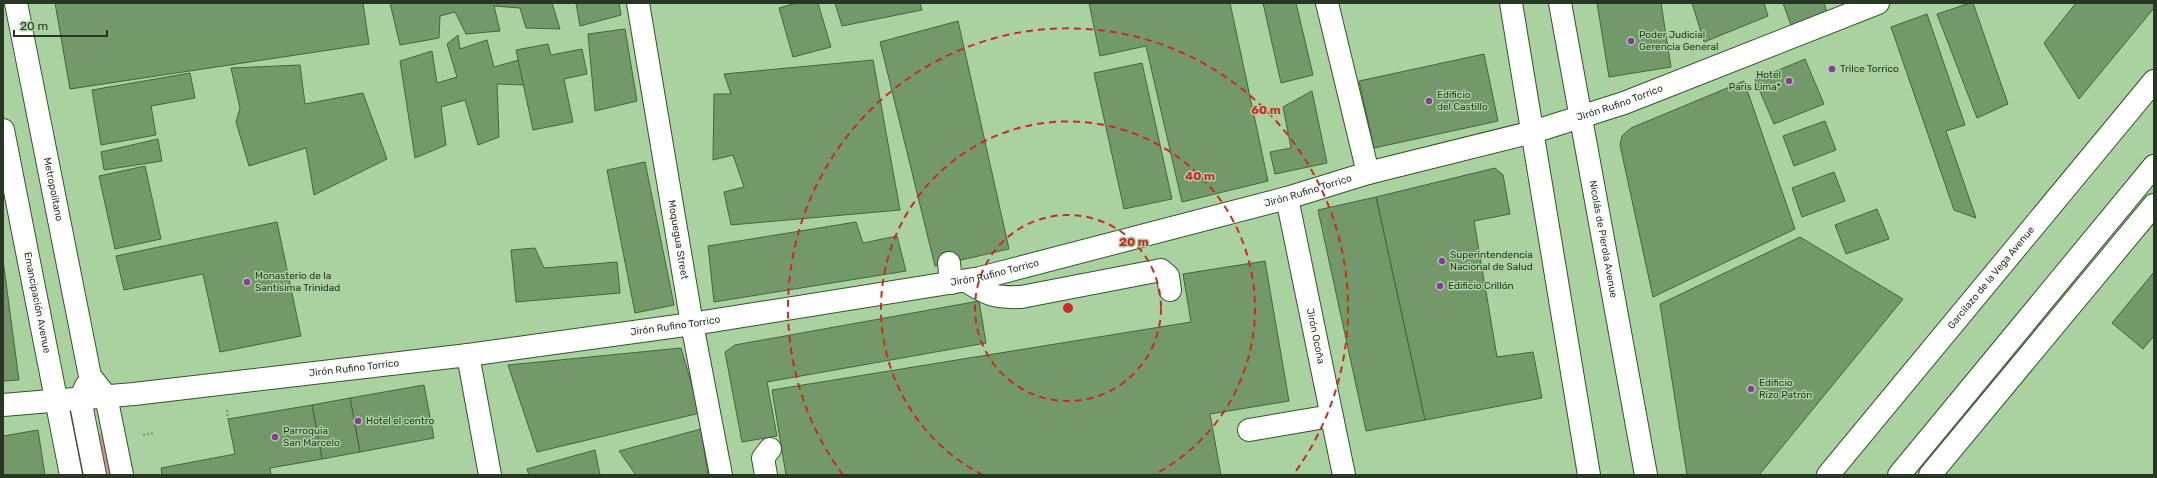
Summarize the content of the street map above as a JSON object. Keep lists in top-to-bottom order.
{
  "streets": {
    "street": [
      "Jirón Rufino Torrico",
      "Metropolitano",
      "Moquegua Street",
      "Nicolás de Pierola Avenue",
      "Garcilazo de la Vega Avenue",
      "Emancipación Avenue",
      "Jirón Ocoña"
    ]
  },
  "crossings": [
    ["Jirón Rufino Torrico", "Metropolitano"],
    ["Jirón Rufino Torrico", "Moquegua Street"],
    ["Jirón Rufino Torrico", "Nicolás de Pierola Avenue"],
    ["Jirón Rufino Torrico", "Emancipación Avenue"],
    ["Jirón Rufino Torrico", "Jirón Ocoña"]
  ],
  "places": [
    "Poder Judicial Gerencia General",
    "Trilce Torrico",
    "Hotel Paris Lima*",
    "Edificio del Castillo",
    "Superintendencia Nacional de Salud",
    "Monasterio de la Santísima Trinidad",
    "Edificio Crillón",
    "Edificio Rizo Patrón",
    "Hotel el centro",
    "Parroquia San Marcelo"
  ],
  "scale_bar": "20 m",
  "rings": ["60 m", "40 m", "20 m"]
}
